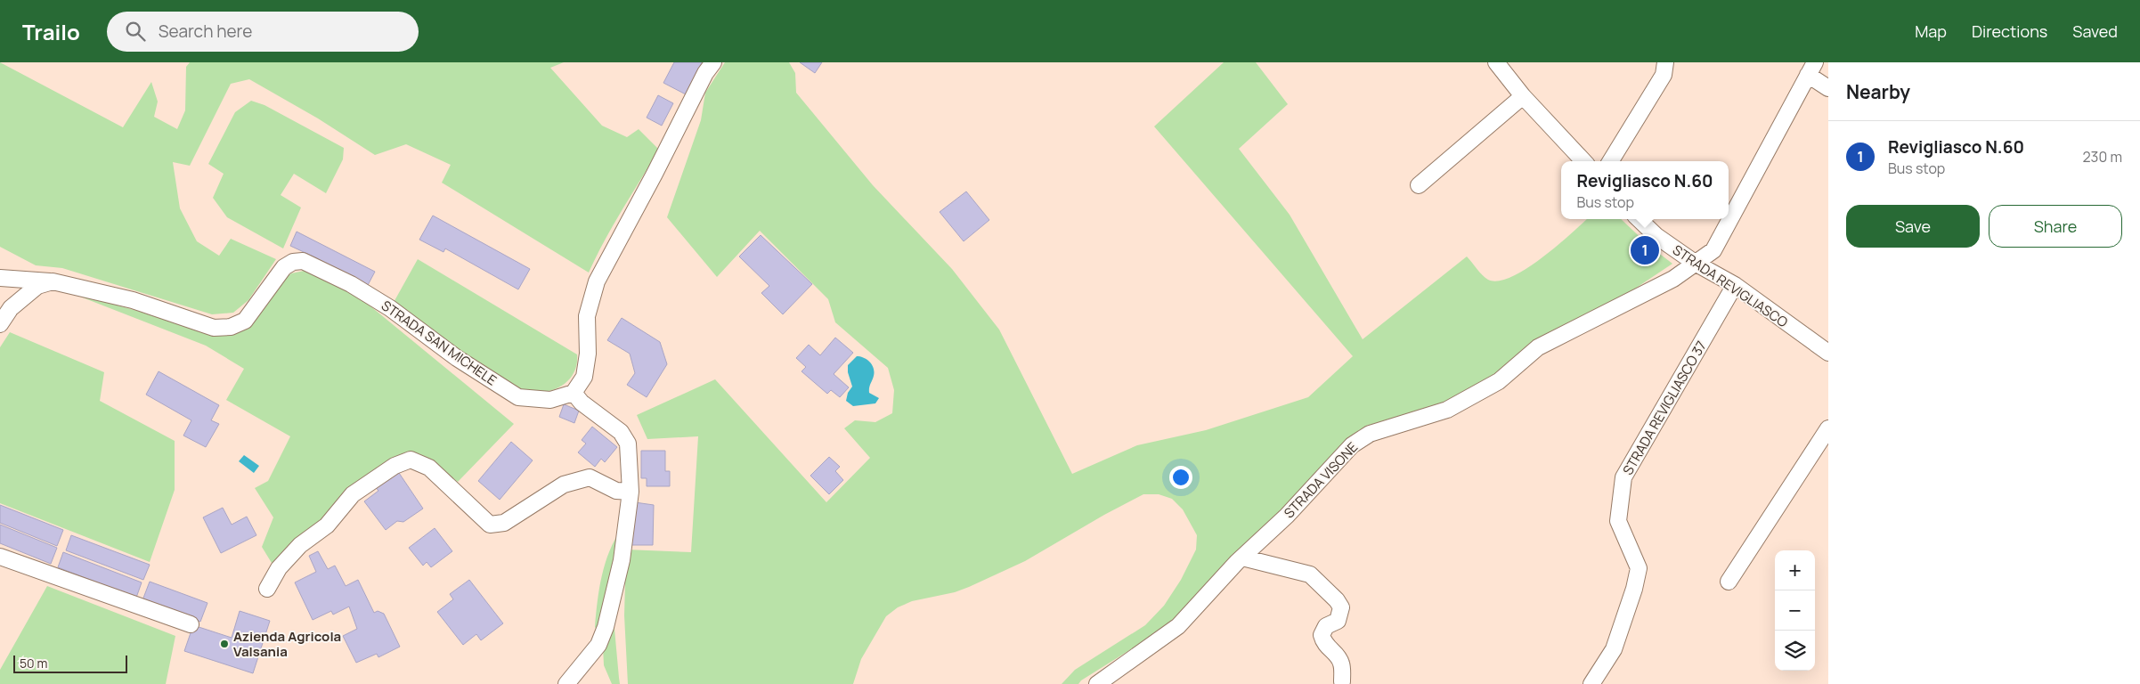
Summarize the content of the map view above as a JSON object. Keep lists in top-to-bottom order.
{
  "streets": {
    "street": [
      "STRADA REVIGLIASCO",
      "STRADA SAN MICHELE",
      "STRADA REVIGLIASCO 37",
      "STRADA VISONE"
    ]
  },
  "crossings": [
    ["STRADA REVIGLIASCO", "STRADA REVIGLIASCO 37"],
    ["STRADA REVIGLIASCO", "STRADA VISONE"]
  ],
  "places": ["Azienda Agricola Valsania"],
  "scale_bar": "50 m",
  "page": {
    "header": "Trailo",
    "search": "Search here",
    "nav": ["Map", "Directions", "Saved"],
    "heading": "Nearby",
    "list": [
      {
        "mark": "1",
        "name": "Revigliasco N.60",
        "note": "Bus stop",
        "value": "230 m"
      }
    ],
    "popup": ["Revigliasco N.60", "Bus stop"],
    "buttons": ["Save", "Share"],
    "pins": "1",
    "map_buttons": ["+", "−"],
    "scale": "50 m"
  }
}
